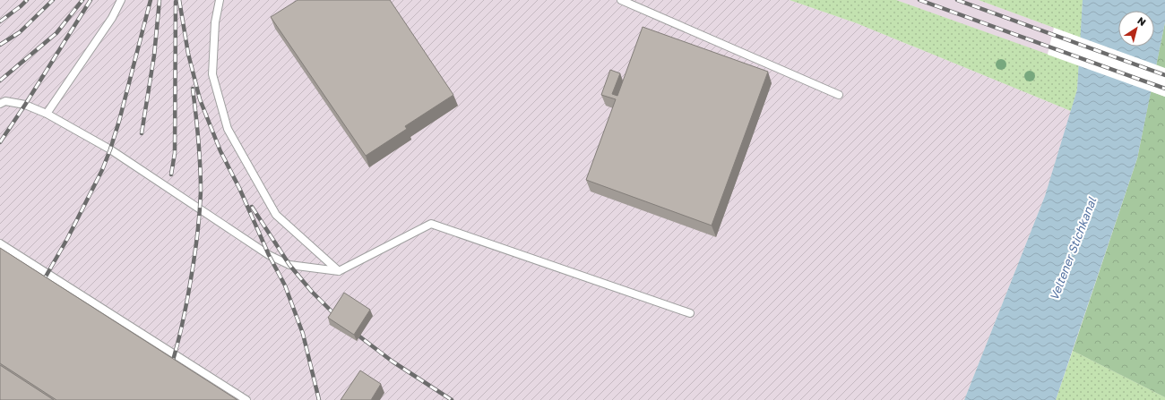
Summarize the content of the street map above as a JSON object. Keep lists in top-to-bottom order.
{
  "water": ["Veltener Stichkanal"],
  "north": "top right"
}
